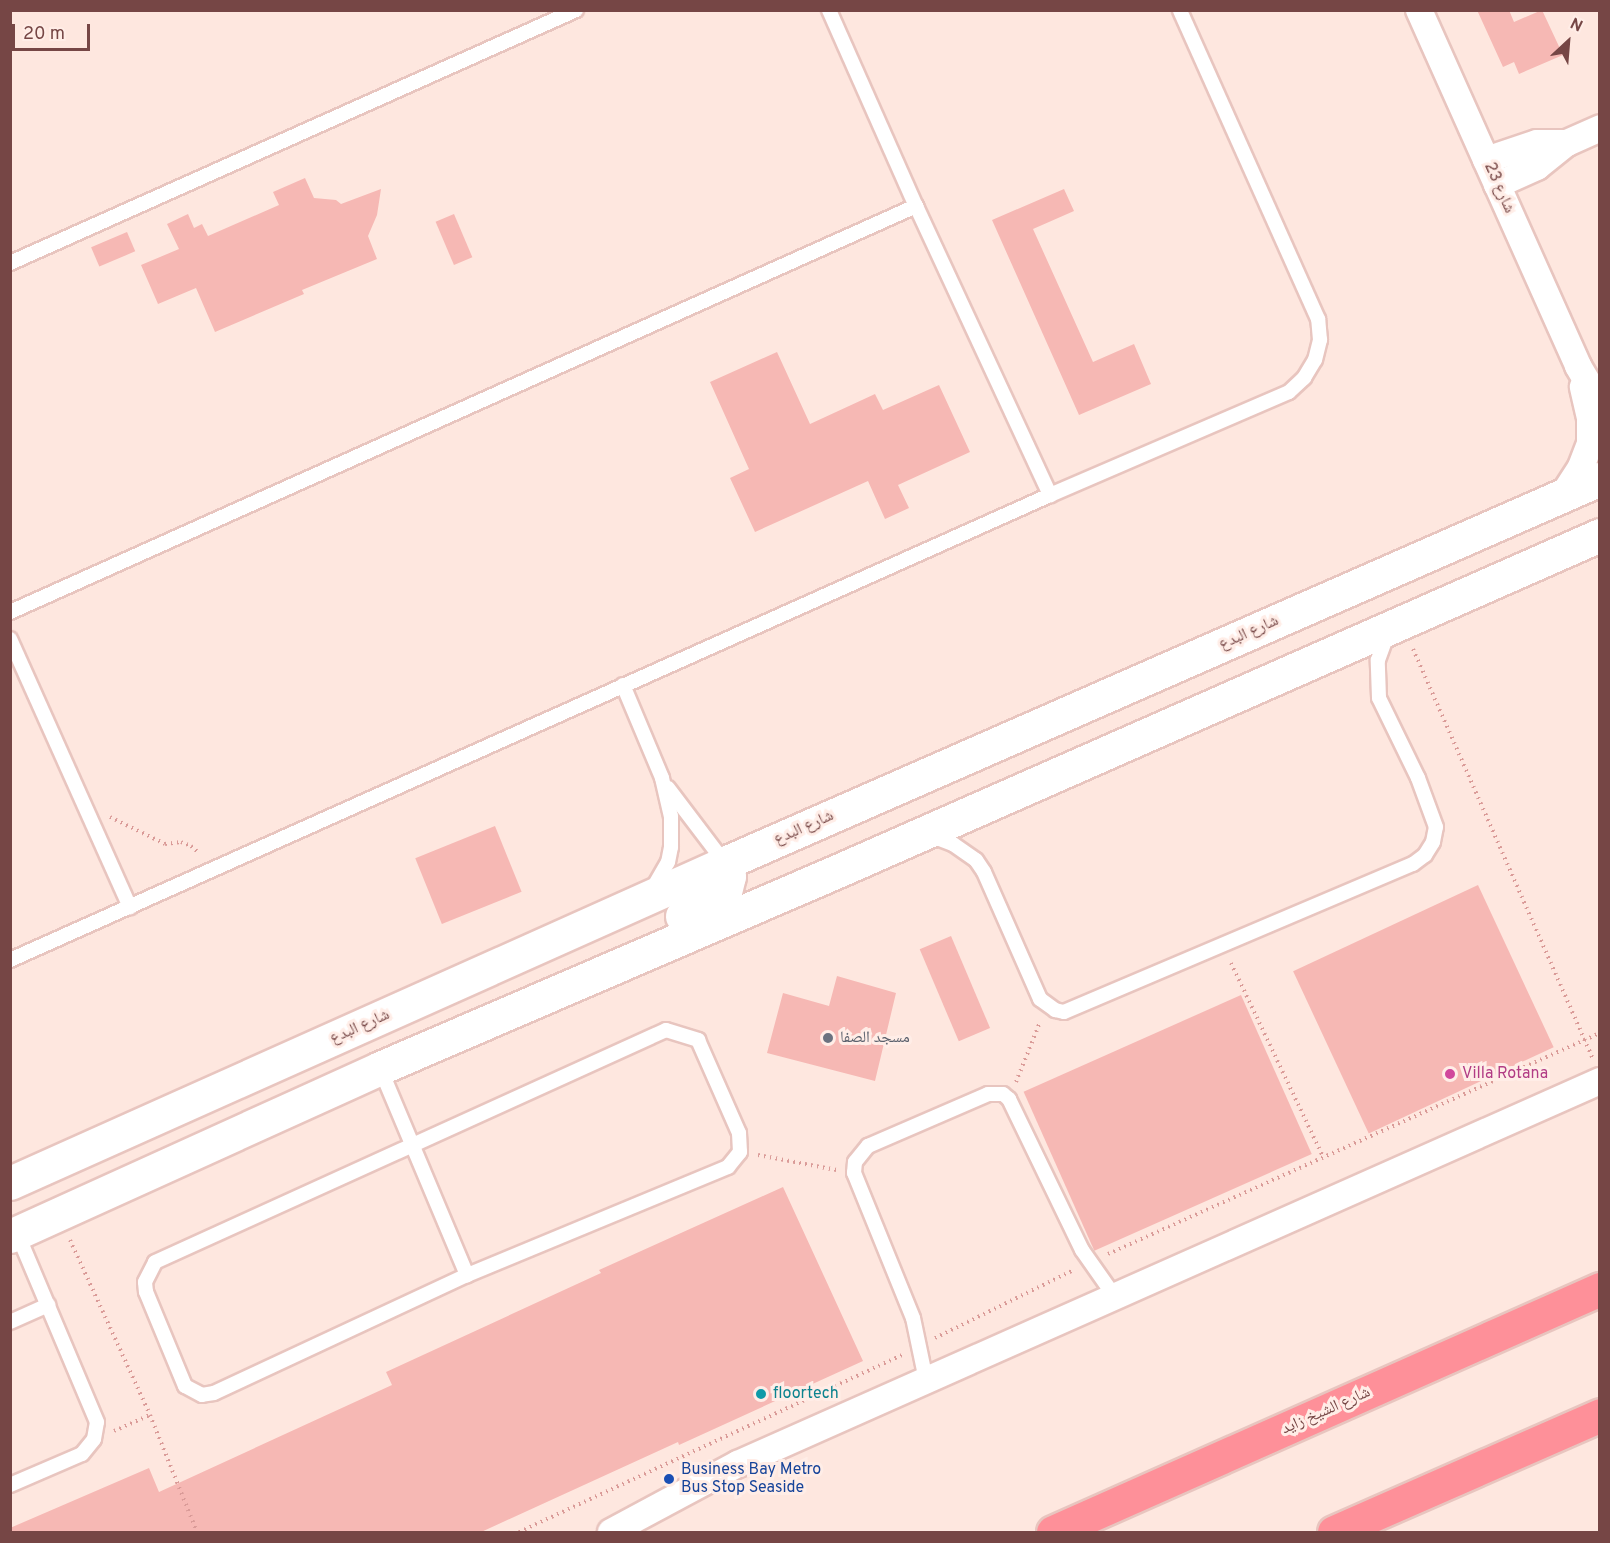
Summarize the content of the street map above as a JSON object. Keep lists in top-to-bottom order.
{
  "streets": {
    "highway": ["شارع الشيخ زايد"],
    "main road": ["شارع البدع"],
    "street": ["شارع 23"]
  },
  "crossings": [
    ["شارع 23", "شارع البدع"]
  ],
  "places": [
    "مسجد الصفا",
    "Villa Rotana",
    "floortech",
    "Business Bay Metro Bus Stop Seaside"
  ],
  "scale_bar": "20 m",
  "north": "top right"
}
